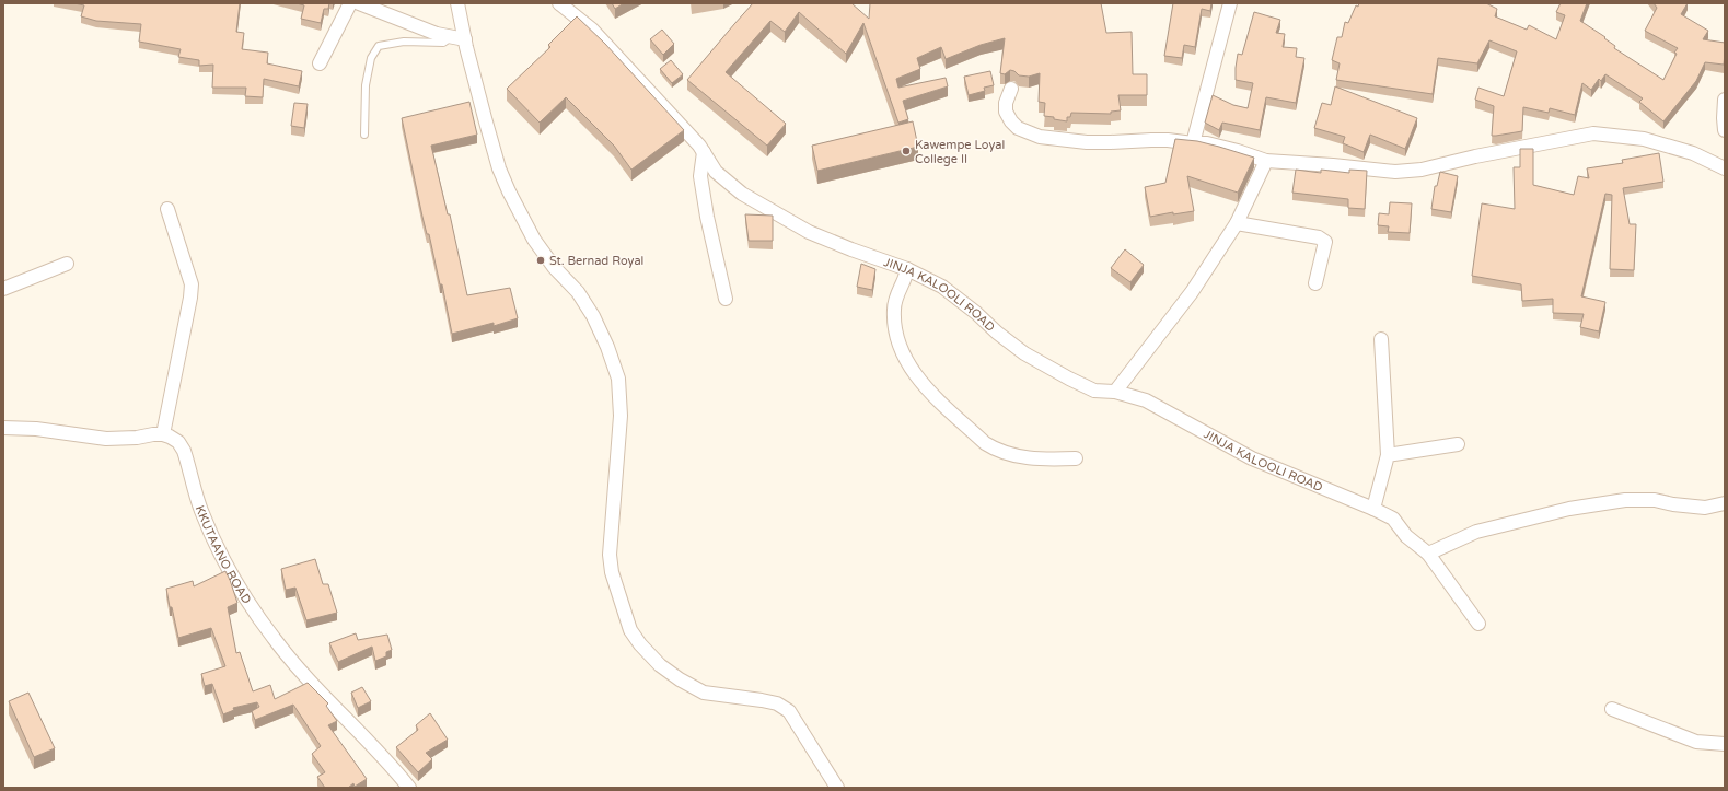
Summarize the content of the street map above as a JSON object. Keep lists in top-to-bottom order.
{
  "streets": {
    "street": ["JINJA KALOOLI ROAD", "KKUTAANO ROAD"]
  },
  "places": ["Kawempe Loyal College II", "St. Bernad Royal"]
}
